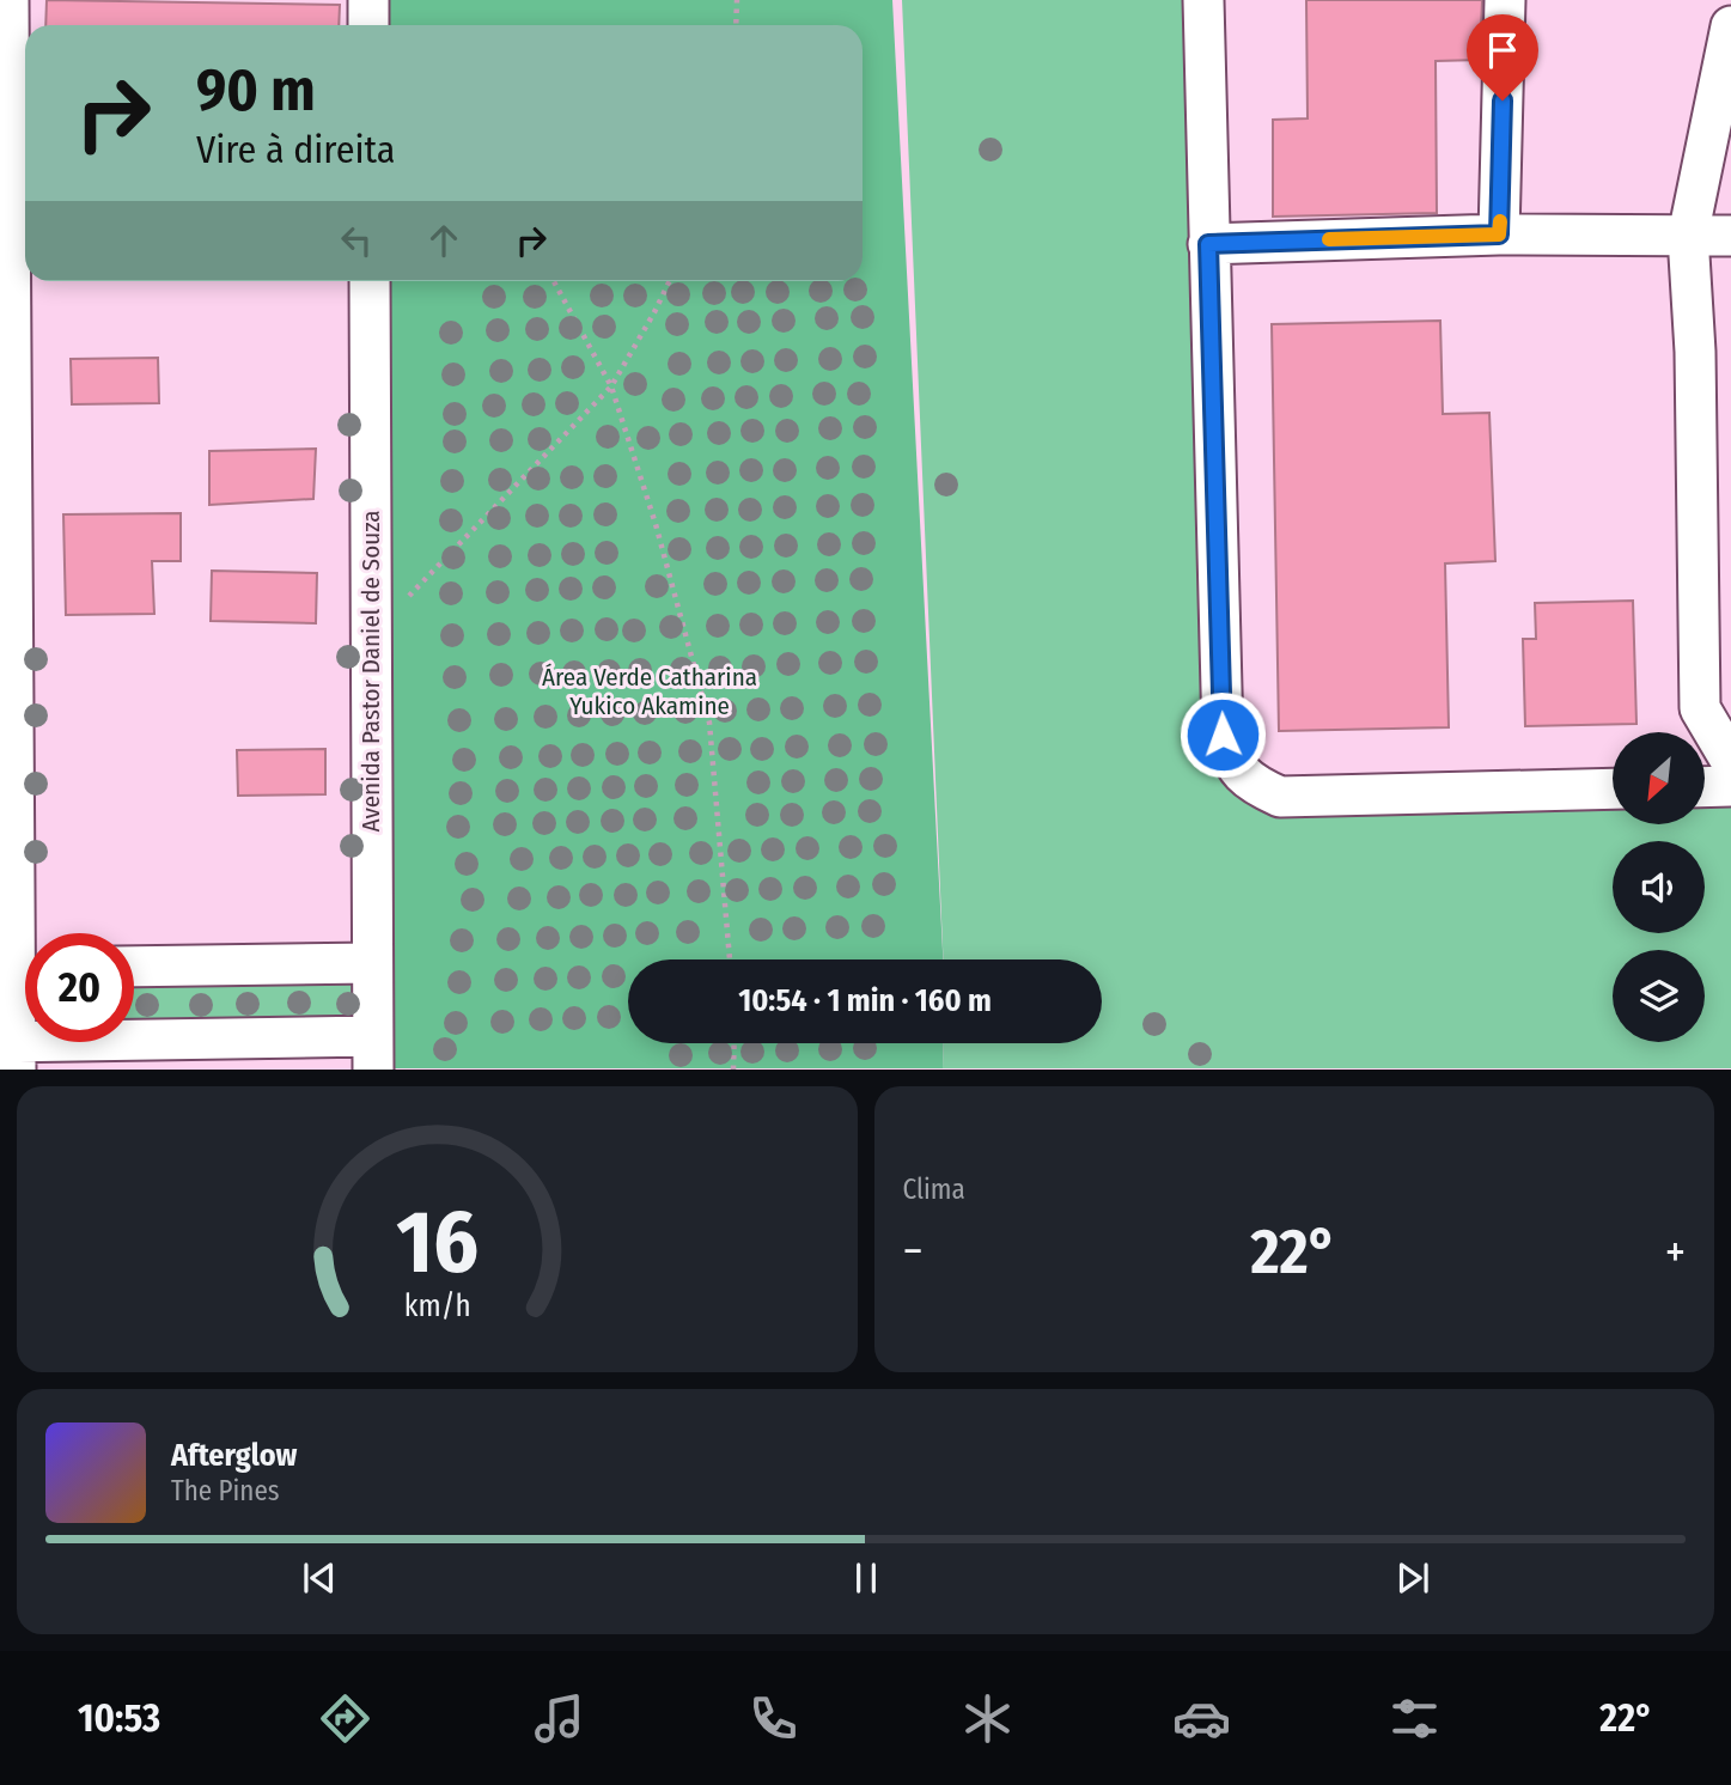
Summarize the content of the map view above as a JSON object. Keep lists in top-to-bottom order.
{
  "streets": {
    "street": ["Avenida Pastor Daniel de Souza"]
  },
  "parks": ["Área Verde Catharina Yukico Akamine"],
  "north": "bottom left",
  "page": {
    "turn": ["90 m", "Vire à direita"],
    "limit": "20",
    "trip": "10:54 · 1 min · 160 m",
    "tile": "Clima",
    "heat": ["−", "22°", "+"],
    "song": ["Afterglow", "The Pines"],
    "tabs": ["10:53", "22°"],
    "gauge": ["16", "km/h"]
  }
}
